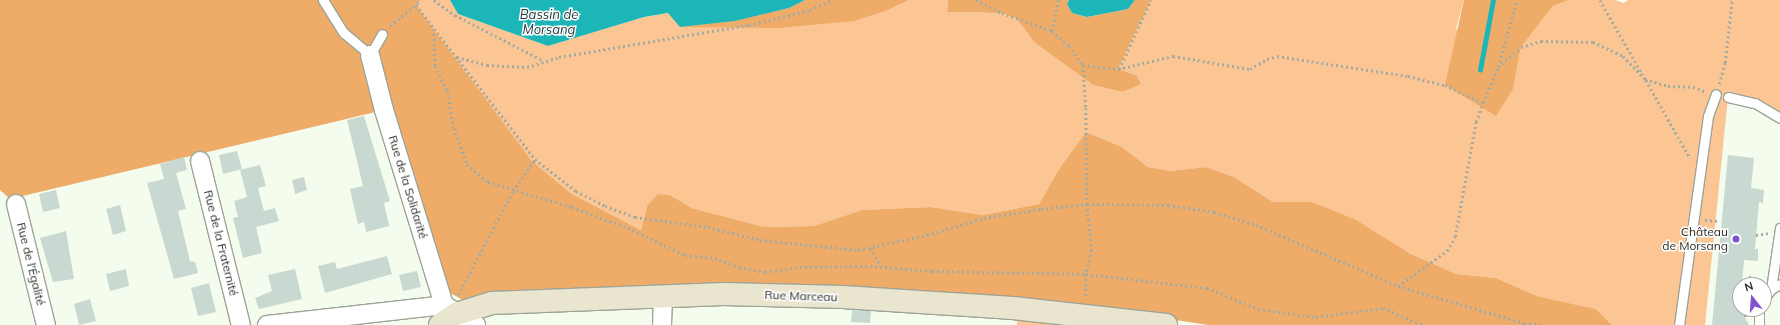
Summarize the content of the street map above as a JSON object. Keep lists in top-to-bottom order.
{
  "streets": {
    "main road": ["Rue Marceau"],
    "street": ["Rue de la Solidarité", "Rue de la Fraternité", "Rue de l'Égalité"]
  },
  "crossings": [
    ["Rue de la Solidarité", "Rue Marceau"]
  ],
  "water": ["Bassin de Morsang"],
  "places": ["Château de Morsang"],
  "north": "top"
}
